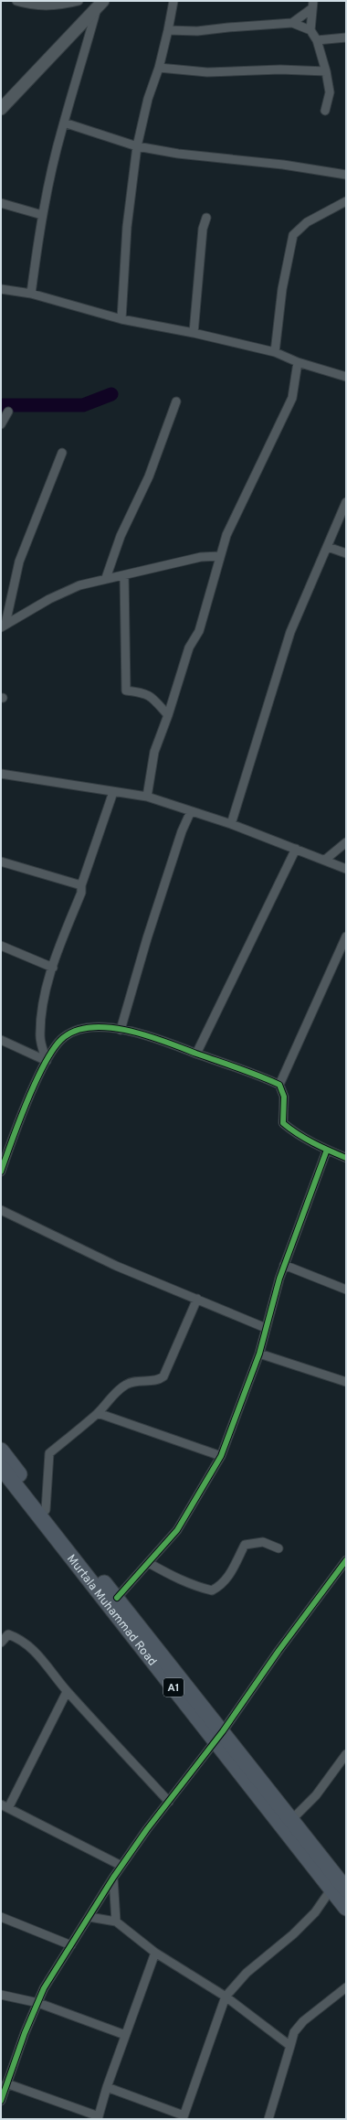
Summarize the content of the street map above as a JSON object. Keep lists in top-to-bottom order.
{
  "streets": {
    "highway": ["Murtala Muhammad Road", "A1"]
  }
}
